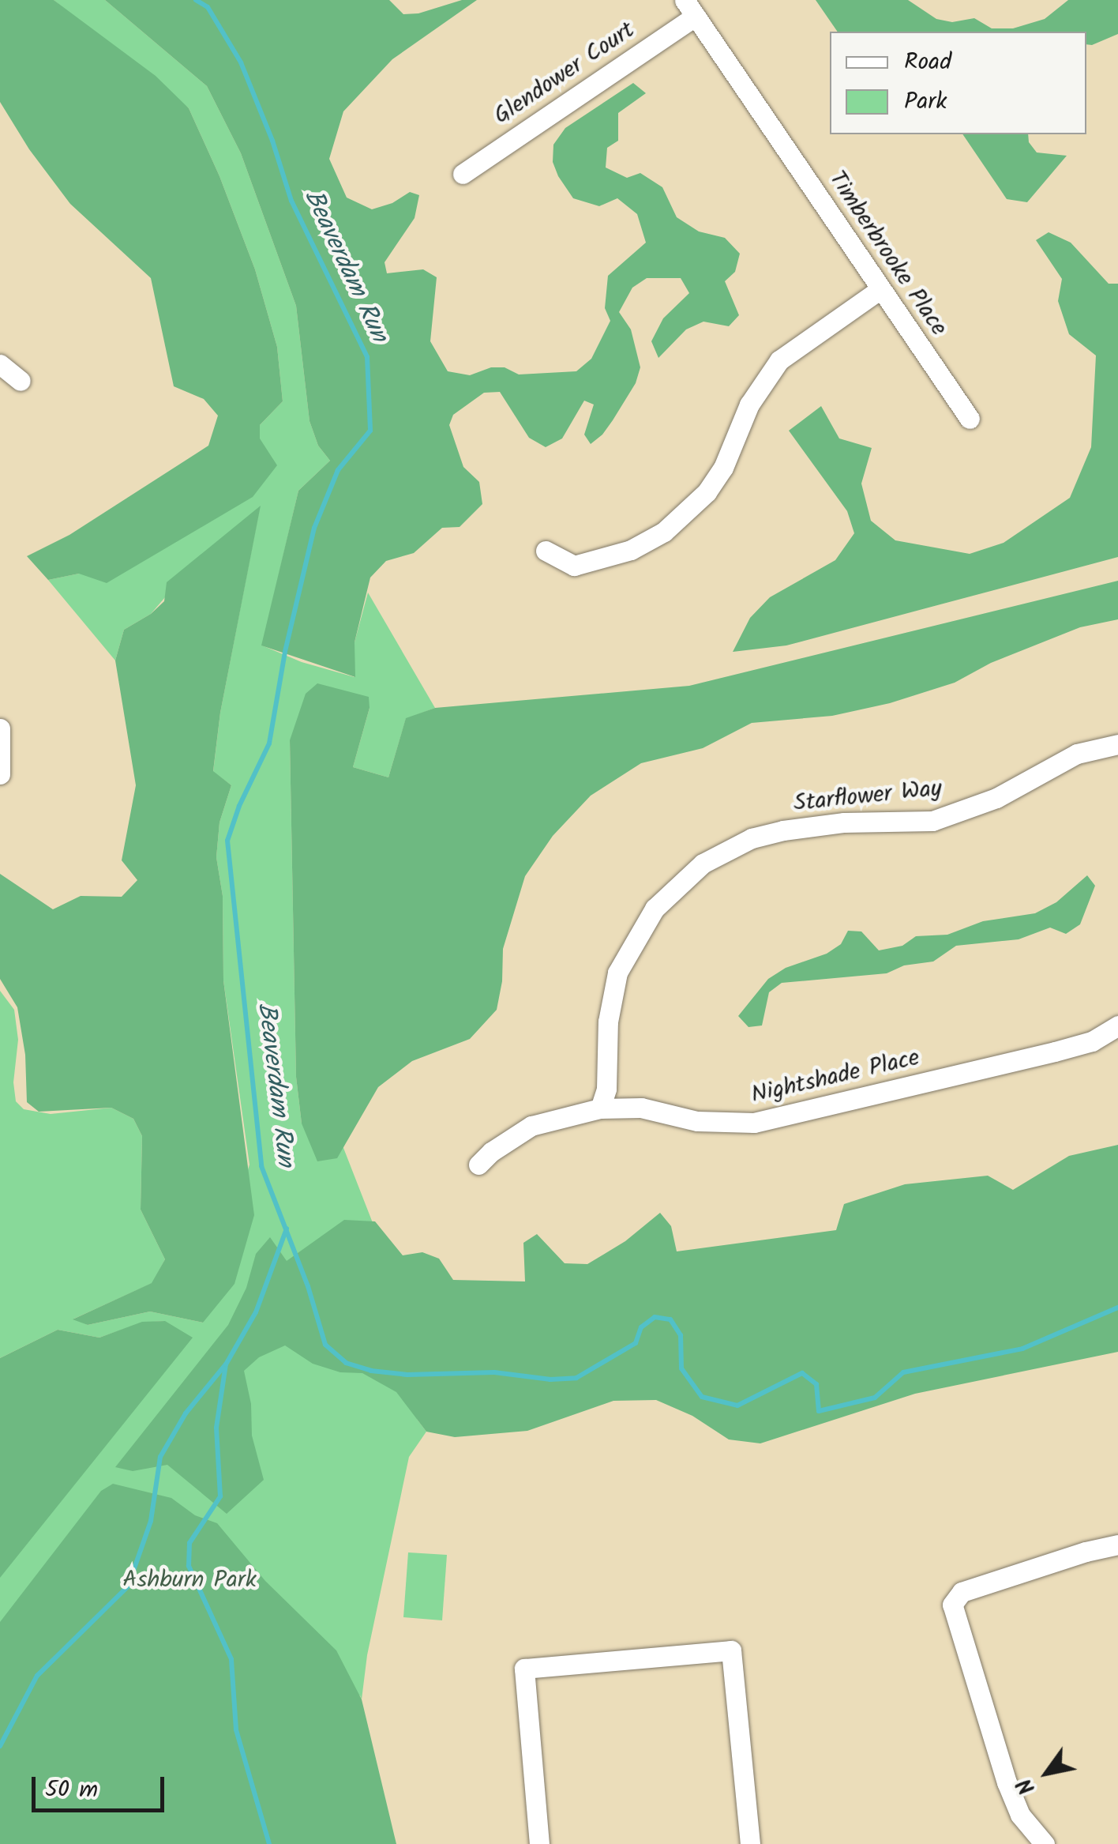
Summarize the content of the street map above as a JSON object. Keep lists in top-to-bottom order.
{
  "streets": {
    "street": [
      "Glendower Court",
      "Timberbrooke Place",
      "Starflower Way",
      "Nightshade Place"
    ]
  },
  "crossings": [
    ["Glendower Court", "Timberbrooke Place"],
    ["Starflower Way", "Nightshade Place"]
  ],
  "water": ["Beaverdam Run"],
  "parks": ["Ashburn Park"],
  "legend": ["Road", "Park"],
  "scale_bar": "50 m",
  "north": "bottom left"
}
